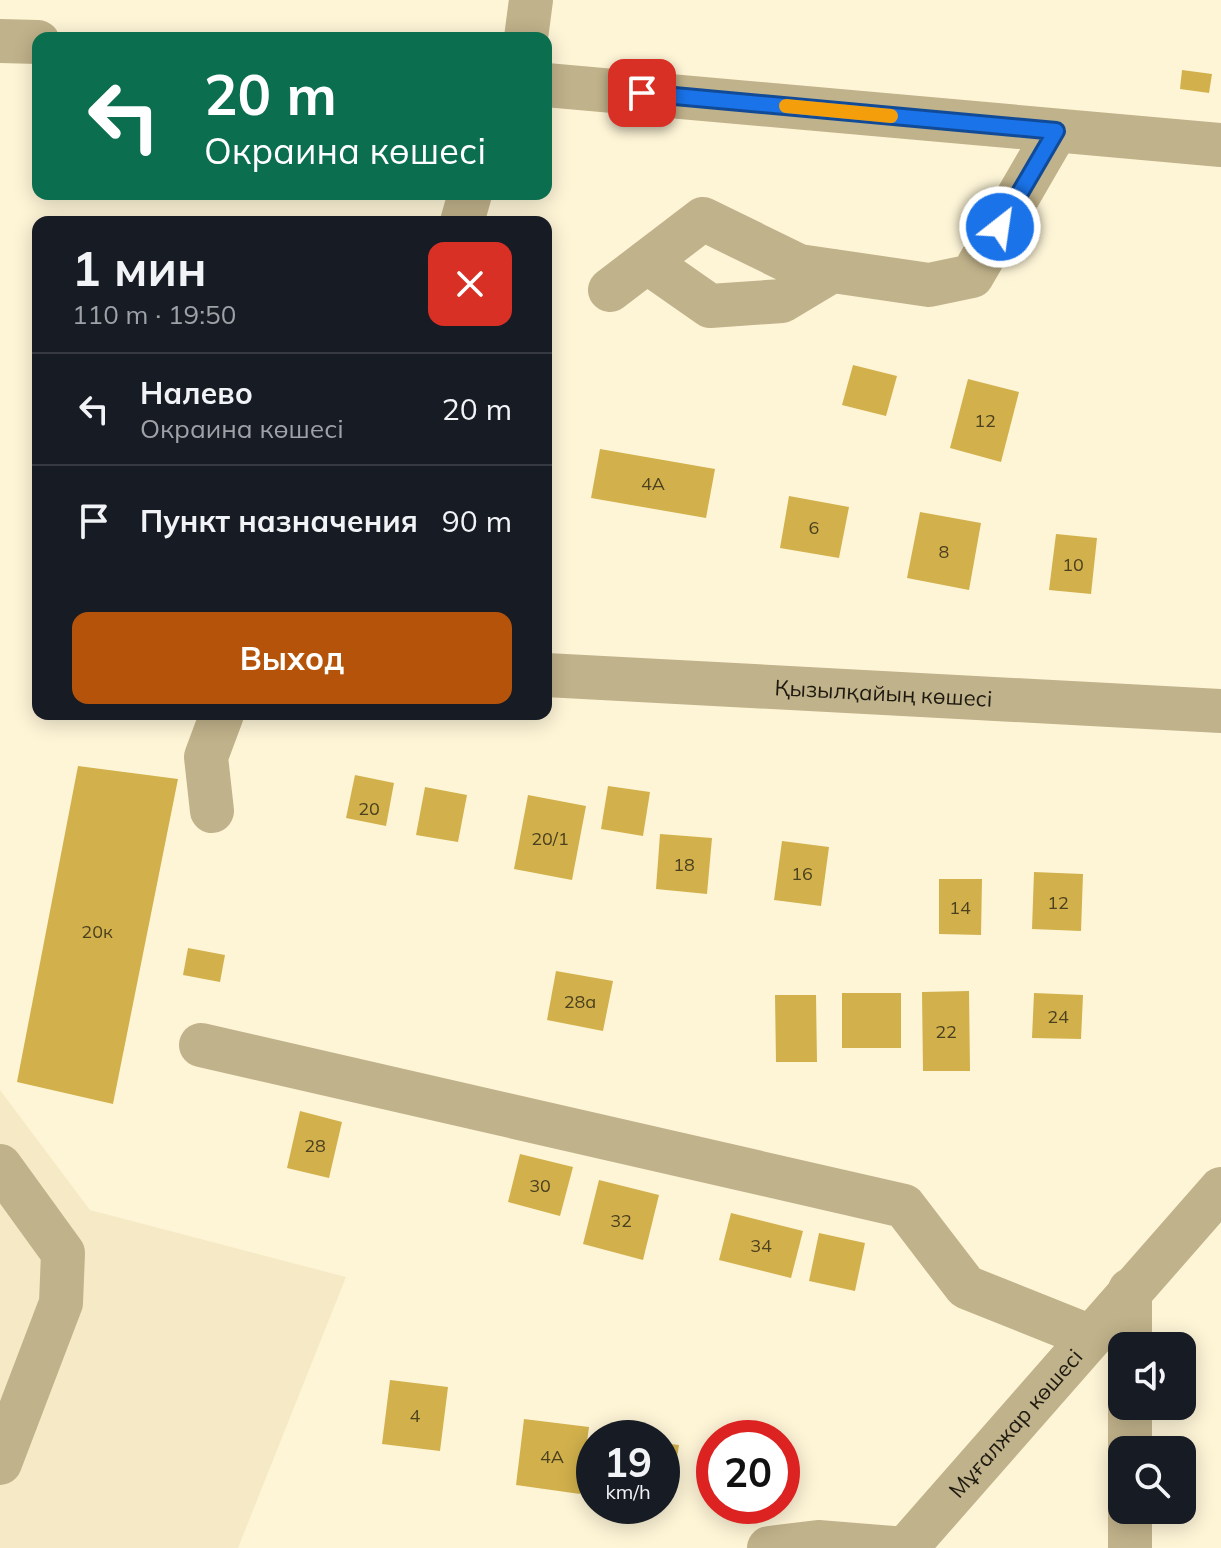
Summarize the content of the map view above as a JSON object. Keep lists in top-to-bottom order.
{
  "streets": {
    "street": ["Қызылқайың көшесі", "Мұғалжар көшесі"]
  },
  "house_numbers": [
    "12",
    "4А",
    "6",
    "8",
    "10",
    "20",
    "20/1",
    "18",
    "16",
    "12",
    "14",
    "20к",
    "28а",
    "24",
    "22",
    "28",
    "30",
    "32",
    "34",
    "4",
    "4А"
  ],
  "page": {
    "turn": ["20 m", "Окраина көшесі"],
    "heading": ["1 мин", "110 m · 19:50"],
    "list": [
      {
        "name": "Налево",
        "note": "Окраина көшесі",
        "value": "20 m"
      },
      {
        "name": "Пункт назначения",
        "value": "90 m"
      }
    ],
    "buttons": "Выход",
    "speed": "19 km/h",
    "limit": "20"
  }
}
